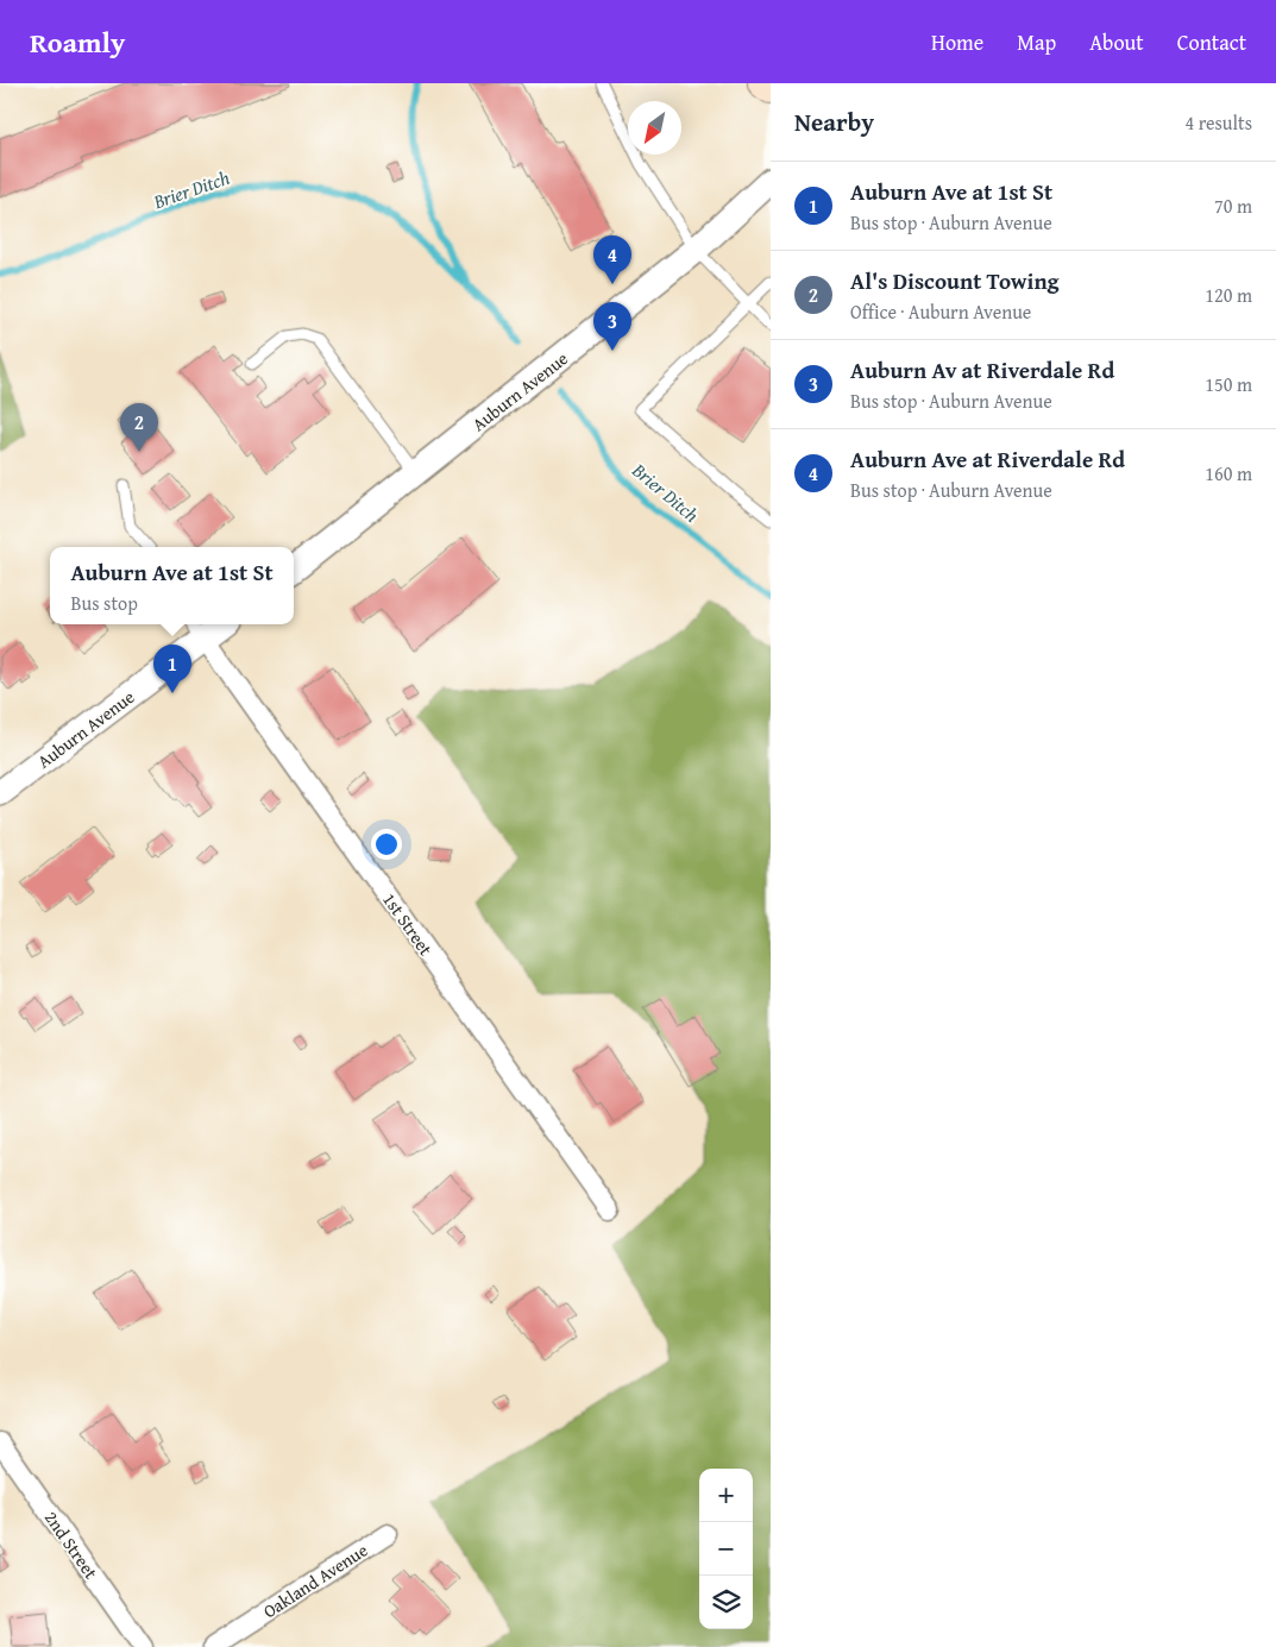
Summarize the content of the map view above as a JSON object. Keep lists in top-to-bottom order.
{
  "streets": {
    "street": [
      "Auburn Avenue",
      "1st Street",
      "2nd Street",
      "Oakland Avenue"
    ]
  },
  "crossings": [
    ["Auburn Avenue", "1st Street"]
  ],
  "water": ["Brier Ditch"],
  "north": "bottom left",
  "page": {
    "header": "Roamly",
    "nav": [
      "Home",
      "Map",
      "About",
      "Contact"
    ],
    "heading": ["Nearby", "4 results"],
    "list": [
      {
        "mark": "1",
        "name": "Auburn Ave at 1st St",
        "note": "Bus stop · Auburn Avenue",
        "value": "70 m"
      },
      {
        "mark": "2",
        "name": "Al's Discount Towing",
        "note": "Office · Auburn Avenue",
        "value": "120 m"
      },
      {
        "mark": "3",
        "name": "Auburn Av at Riverdale Rd",
        "note": "Bus stop · Auburn Avenue",
        "value": "150 m"
      },
      {
        "mark": "4",
        "name": "Auburn Ave at Riverdale Rd",
        "note": "Bus stop · Auburn Avenue",
        "value": "160 m"
      }
    ],
    "pins": [
      "4",
      "3",
      "2",
      "1"
    ],
    "popup": ["Auburn Ave at 1st St", "Bus stop"],
    "map_buttons": ["+", "−"]
  }
}
